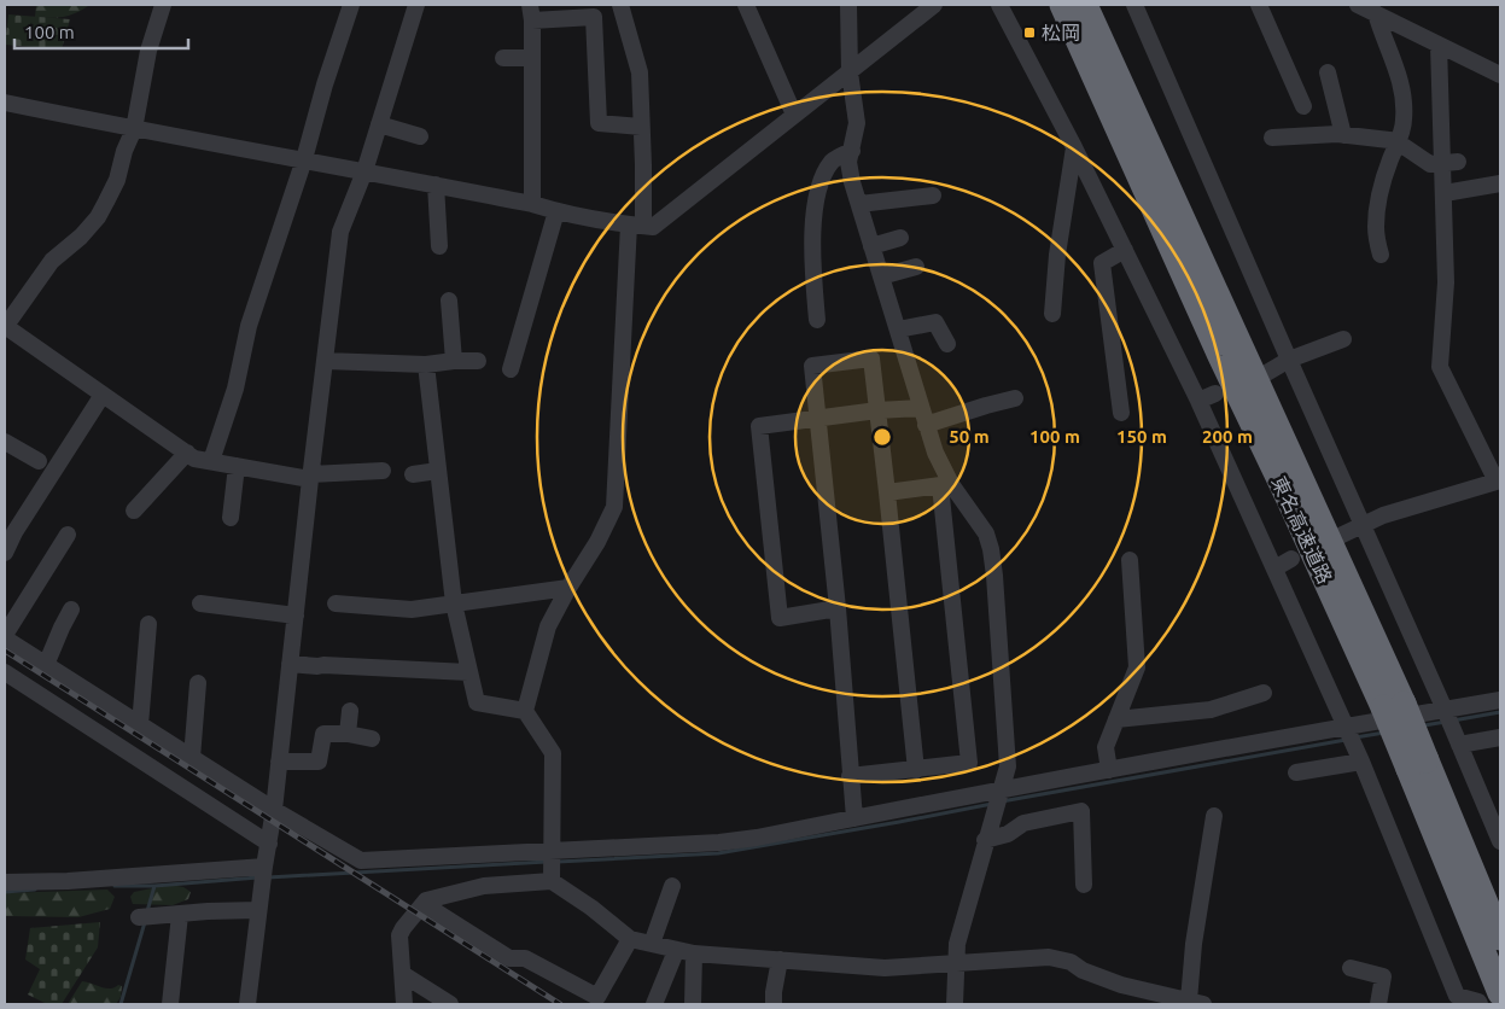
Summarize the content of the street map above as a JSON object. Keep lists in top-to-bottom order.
{
  "streets": {
    "highway": ["東名高速道路"]
  },
  "places": {
    "transit": ["松岡"]
  },
  "scale_bar": "100 m",
  "rings": [
    "50 m",
    "100 m",
    "150 m",
    "200 m"
  ]
}
